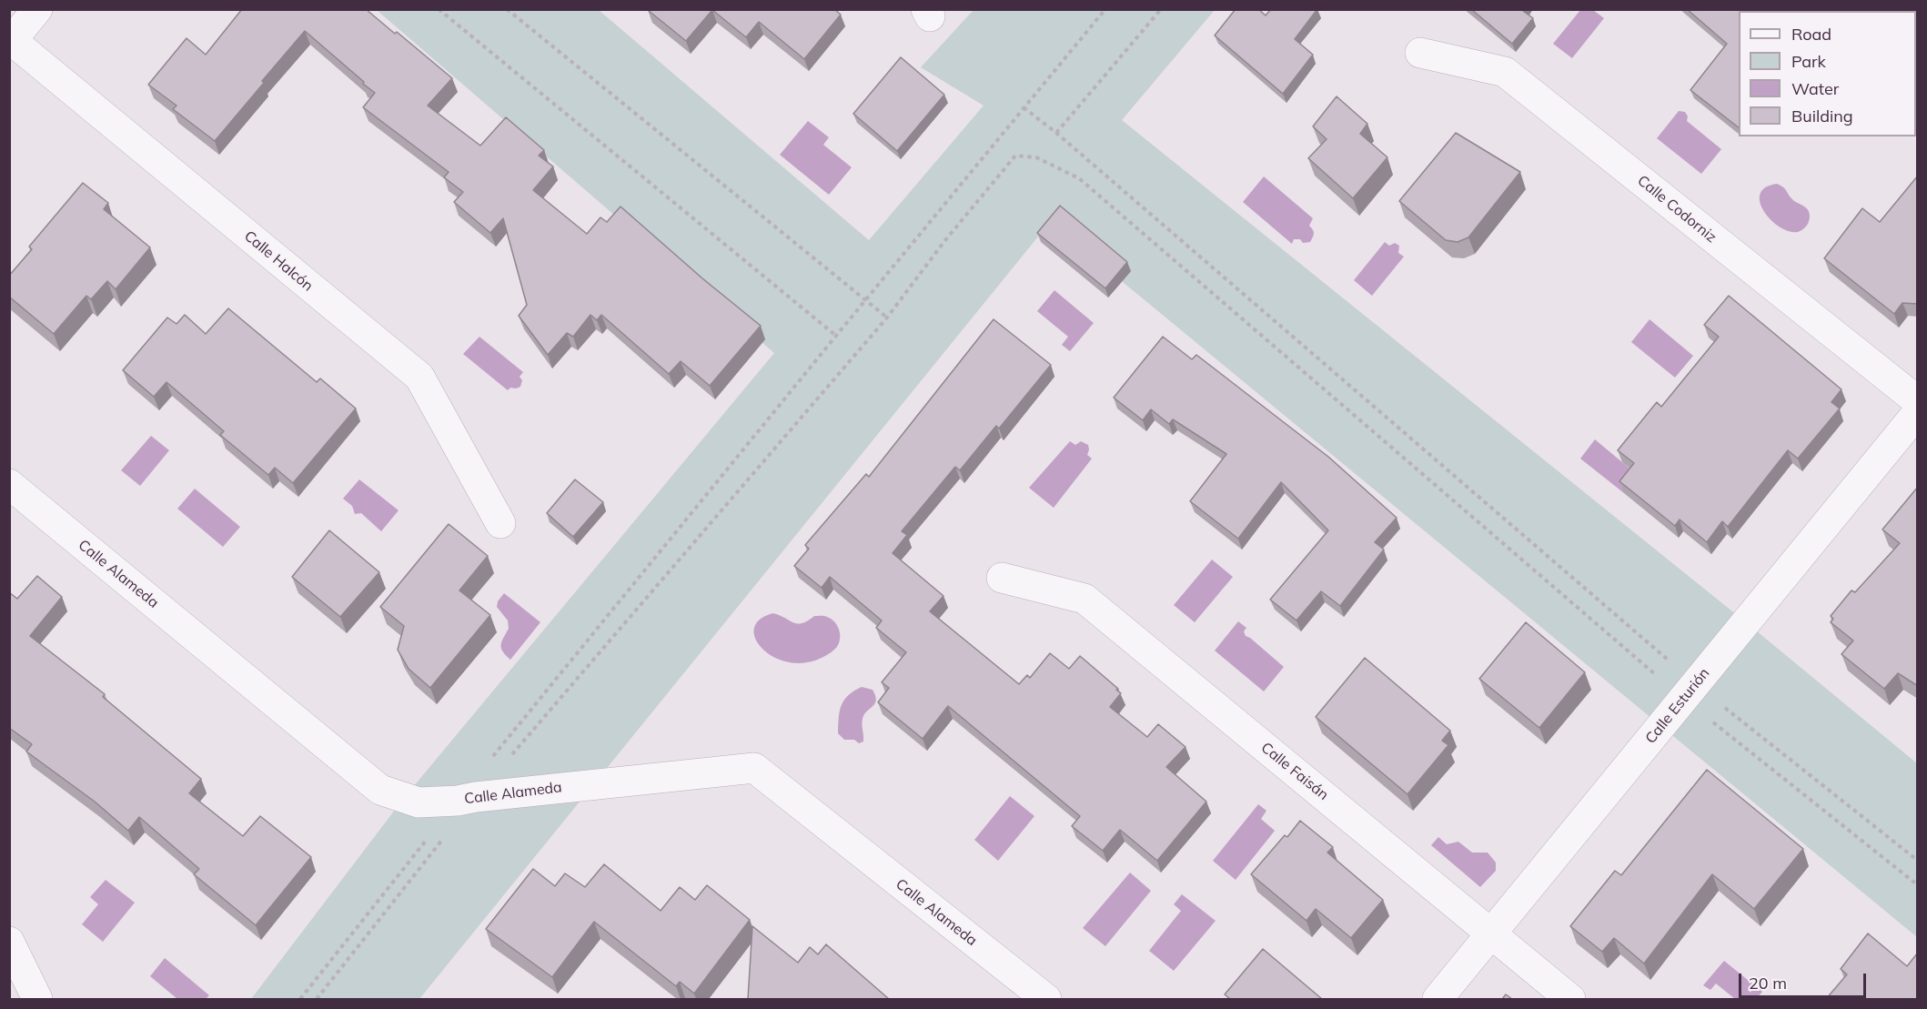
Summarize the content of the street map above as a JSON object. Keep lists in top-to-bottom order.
{
  "streets": {
    "street": [
      "Calle Codorniz",
      "Calle Halcón",
      "Calle Alameda",
      "Calle Esturión",
      "Calle Faisán"
    ]
  },
  "crossings": [
    ["Calle Esturión", "Calle Faisán"]
  ],
  "legend": [
    "Road",
    "Park",
    "Water",
    "Building"
  ],
  "scale_bar": "20 m"
}
